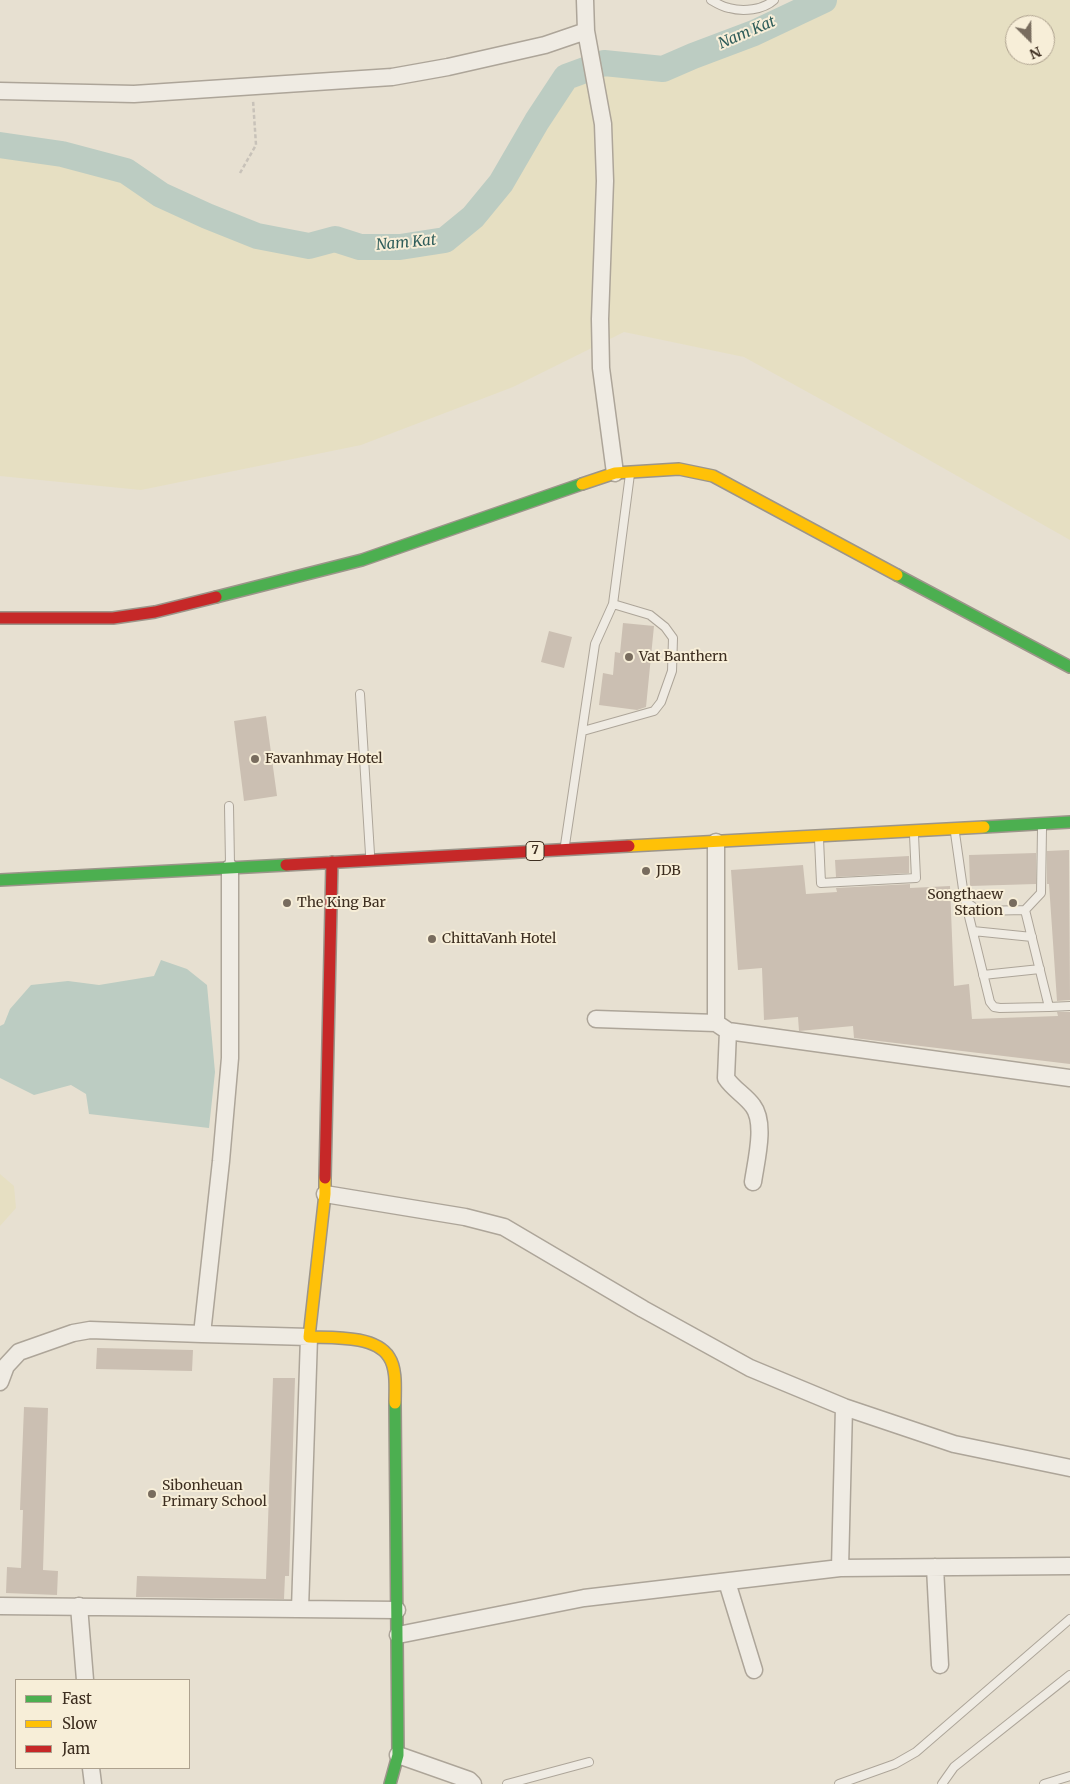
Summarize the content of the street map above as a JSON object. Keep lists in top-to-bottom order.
{
  "streets": {
    "main road": ["7"]
  },
  "water": ["Nam Kat"],
  "places": [
    "Vat Banthern",
    "Favanhmay Hotel",
    "JDB",
    "The King Bar",
    "Songthaew Station",
    "ChittaVanh Hotel",
    "Sibonheuan Primary School"
  ],
  "legend": ["Fast", "Slow", "Jam"],
  "north": "bottom right"
}
